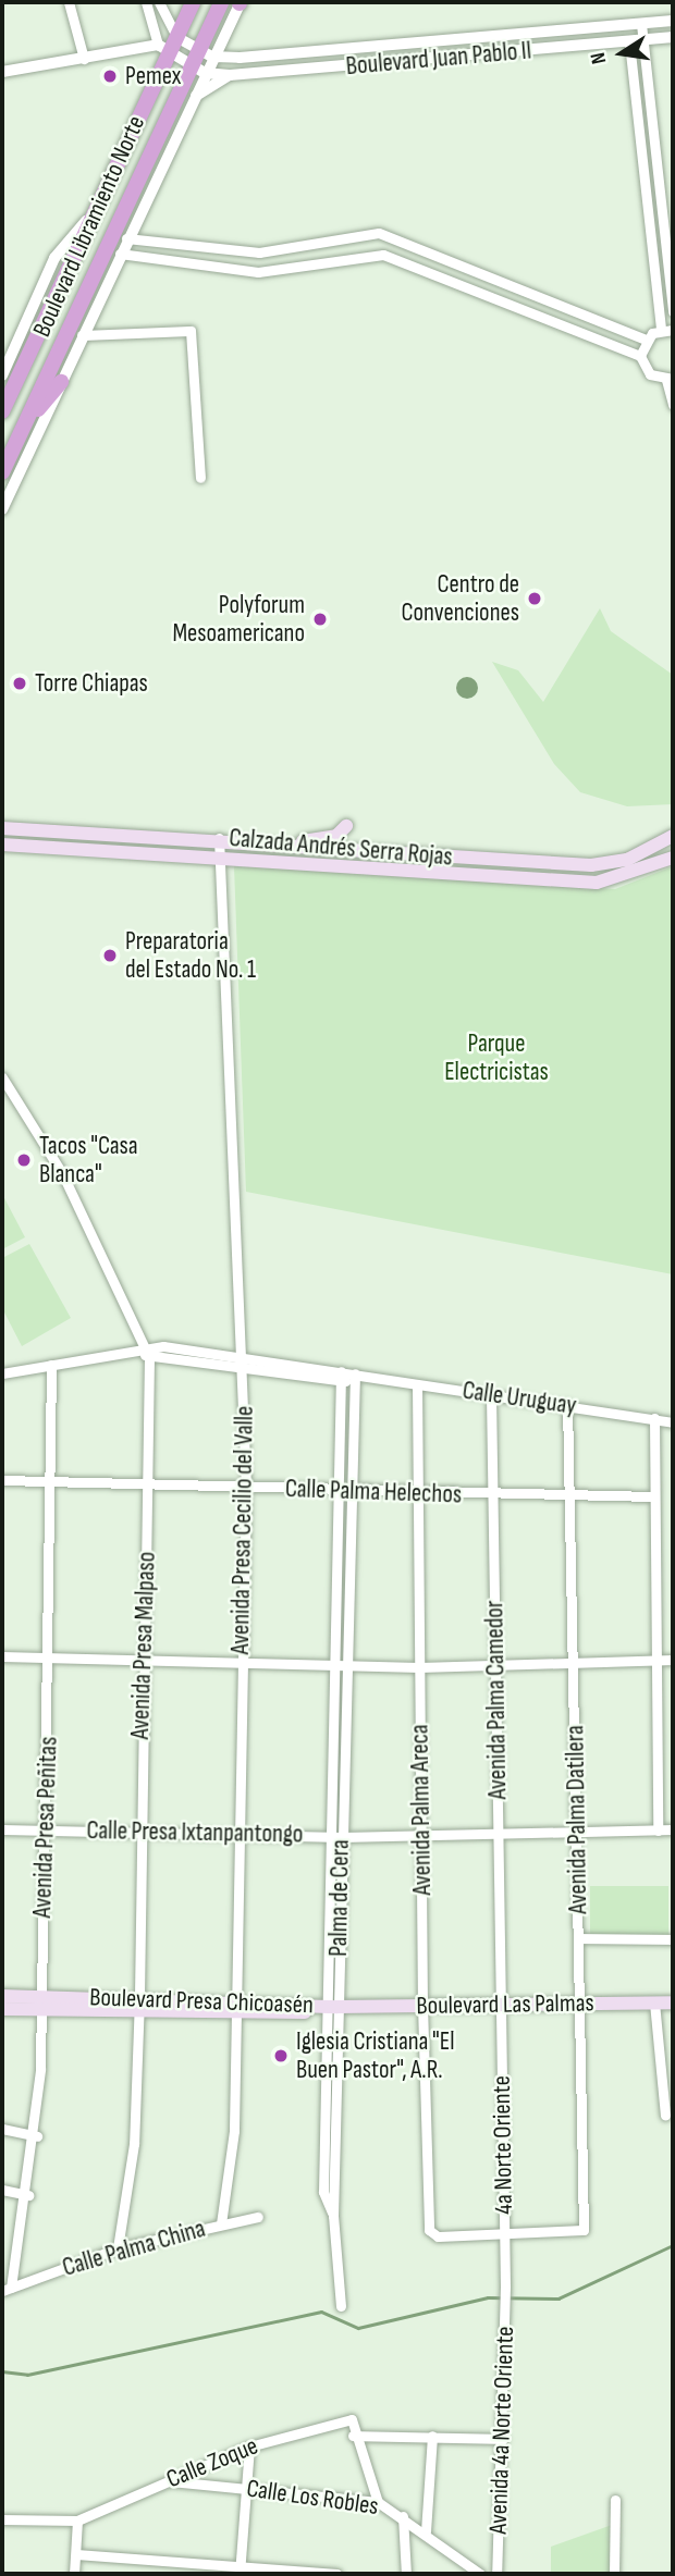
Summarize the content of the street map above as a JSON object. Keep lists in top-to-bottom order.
{
  "streets": {
    "highway": ["Boulevard Libramiento Norte"],
    "main road": ["Calzada Andrés Serra Rojas", "Boulevard Presa Chicoasén", "Boulevard Las Palmas"],
    "street": [
      "Boulevard Juan Pablo II",
      "Calle Uruguay",
      "Calle Palma Helechos",
      "Avenida Presa Cecilio del Valle",
      "Avenida Presa Malpaso",
      "Avenida Palma Camedor",
      "Avenida Palma Areca",
      "Avenida Palma Datilera",
      "Avenida Presa Peñitas",
      "Calle Presa Ixtanpantongo",
      "Palma de Cera",
      "4a Norte Oriente",
      "Calle Palma China",
      "Avenida 4a Norte Oriente",
      "Calle Zoque",
      "Calle Los Robles"
    ]
  },
  "crossings": [
    ["Boulevard Juan Pablo II", "Boulevard Libramiento Norte"],
    ["Calzada Andrés Serra Rojas", "Avenida Presa Cecilio del Valle"],
    ["Calle Uruguay", "Avenida Palma Camedor"],
    ["Calle Uruguay", "Avenida Palma Areca"],
    ["Calle Uruguay", "Avenida Palma Datilera"],
    ["Calle Uruguay", "Palma de Cera"],
    ["Calle Palma Helechos", "Avenida Presa Cecilio del Valle"],
    ["Calle Palma Helechos", "Avenida Presa Malpaso"],
    ["Calle Palma Helechos", "Avenida Palma Camedor"],
    ["Calle Palma Helechos", "Avenida Palma Areca"],
    ["Calle Palma Helechos", "Avenida Palma Datilera"],
    ["Calle Palma Helechos", "Avenida Presa Peñitas"],
    ["Calle Palma Helechos", "Palma de Cera"],
    ["Avenida Presa Cecilio del Valle", "Calle Presa Ixtanpantongo"],
    ["Avenida Presa Cecilio del Valle", "Boulevard Presa Chicoasén"],
    ["Avenida Presa Cecilio del Valle", "Calle Palma China"],
    ["Avenida Presa Malpaso", "Calle Presa Ixtanpantongo"],
    ["Avenida Presa Malpaso", "Boulevard Presa Chicoasén"],
    ["Avenida Presa Malpaso", "Calle Palma China"],
    ["Avenida Palma Camedor", "Calle Presa Ixtanpantongo"],
    ["Avenida Palma Camedor", "Boulevard Las Palmas"],
    ["Avenida Palma Camedor", "4a Norte Oriente"],
    ["Avenida Palma Areca", "Avenida Palma Datilera"],
    ["Avenida Palma Areca", "Calle Presa Ixtanpantongo"],
    ["Avenida Palma Areca", "Boulevard Las Palmas"],
    ["Avenida Palma Areca", "4a Norte Oriente"],
    ["Avenida Palma Datilera", "Calle Presa Ixtanpantongo"],
    ["Avenida Palma Datilera", "Boulevard Las Palmas"],
    ["Avenida Palma Datilera", "4a Norte Oriente"],
    ["Avenida Presa Peñitas", "Calle Presa Ixtanpantongo"],
    ["Avenida Presa Peñitas", "Boulevard Presa Chicoasén"],
    ["Avenida Presa Peñitas", "Calle Palma China"],
    ["Calle Presa Ixtanpantongo", "Palma de Cera"],
    ["Palma de Cera", "Boulevard Presa Chicoasén"],
    ["Palma de Cera", "Boulevard Las Palmas"],
    ["Boulevard Presa Chicoasén", "Boulevard Las Palmas"],
    ["Boulevard Las Palmas", "4a Norte Oriente"],
    ["4a Norte Oriente", "Avenida 4a Norte Oriente"],
    ["Calle Zoque", "Calle Los Robles"]
  ],
  "parks": ["Parque Electricistas"],
  "places": [
    "Pemex",
    "Centro de Convenciones",
    "Polyforum Mesoamericano",
    "Torre Chiapas",
    "Preparatoria del Estado No. 1",
    "Tacos \"Casa Blanca\"",
    "Iglesia Cristiana \"El Buen Pastor\", A.R."
  ],
  "north": "left"
}
